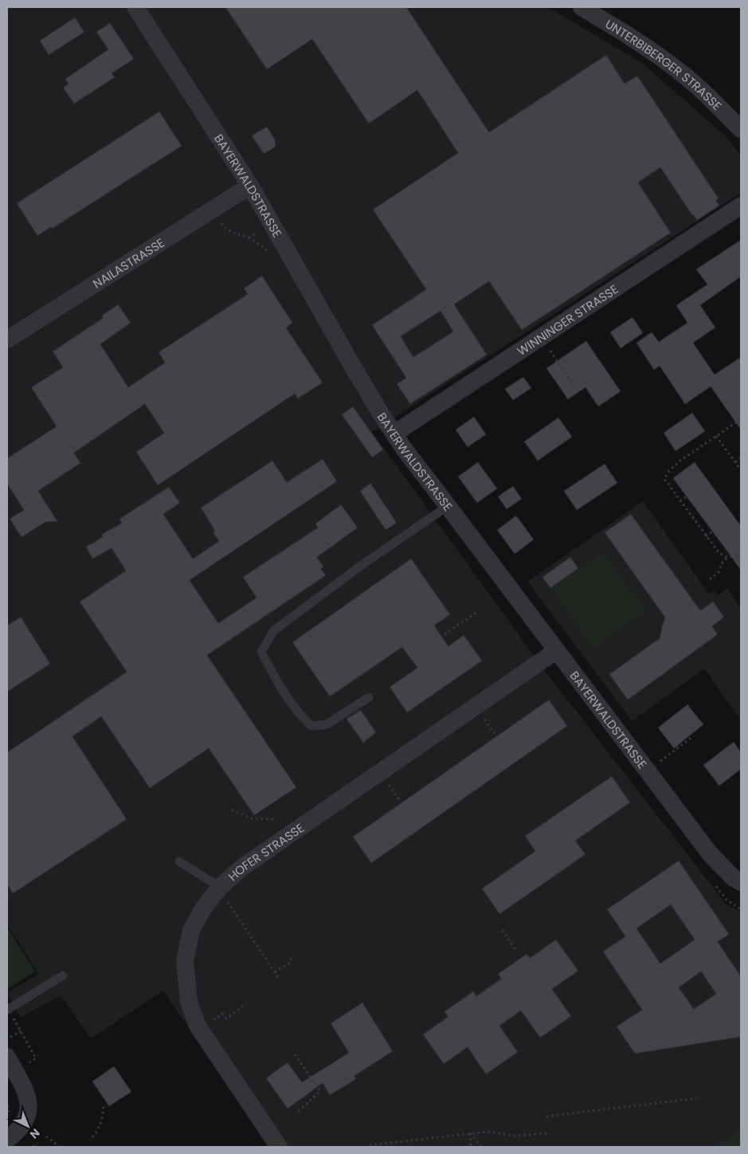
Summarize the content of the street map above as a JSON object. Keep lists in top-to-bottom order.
{
  "streets": {
    "street": [
      "UNTERBIBERGER STRASSE",
      "BAYERWALDSTRASSE",
      "NAILASTRASSE",
      "WINNINGER STRASSE",
      "HOFER STRASSE"
    ]
  },
  "crossings": [
    ["BAYERWALDSTRASSE", "NAILASTRASSE"],
    ["BAYERWALDSTRASSE", "WINNINGER STRASSE"],
    ["BAYERWALDSTRASSE", "HOFER STRASSE"]
  ],
  "north": "bottom right"
}
